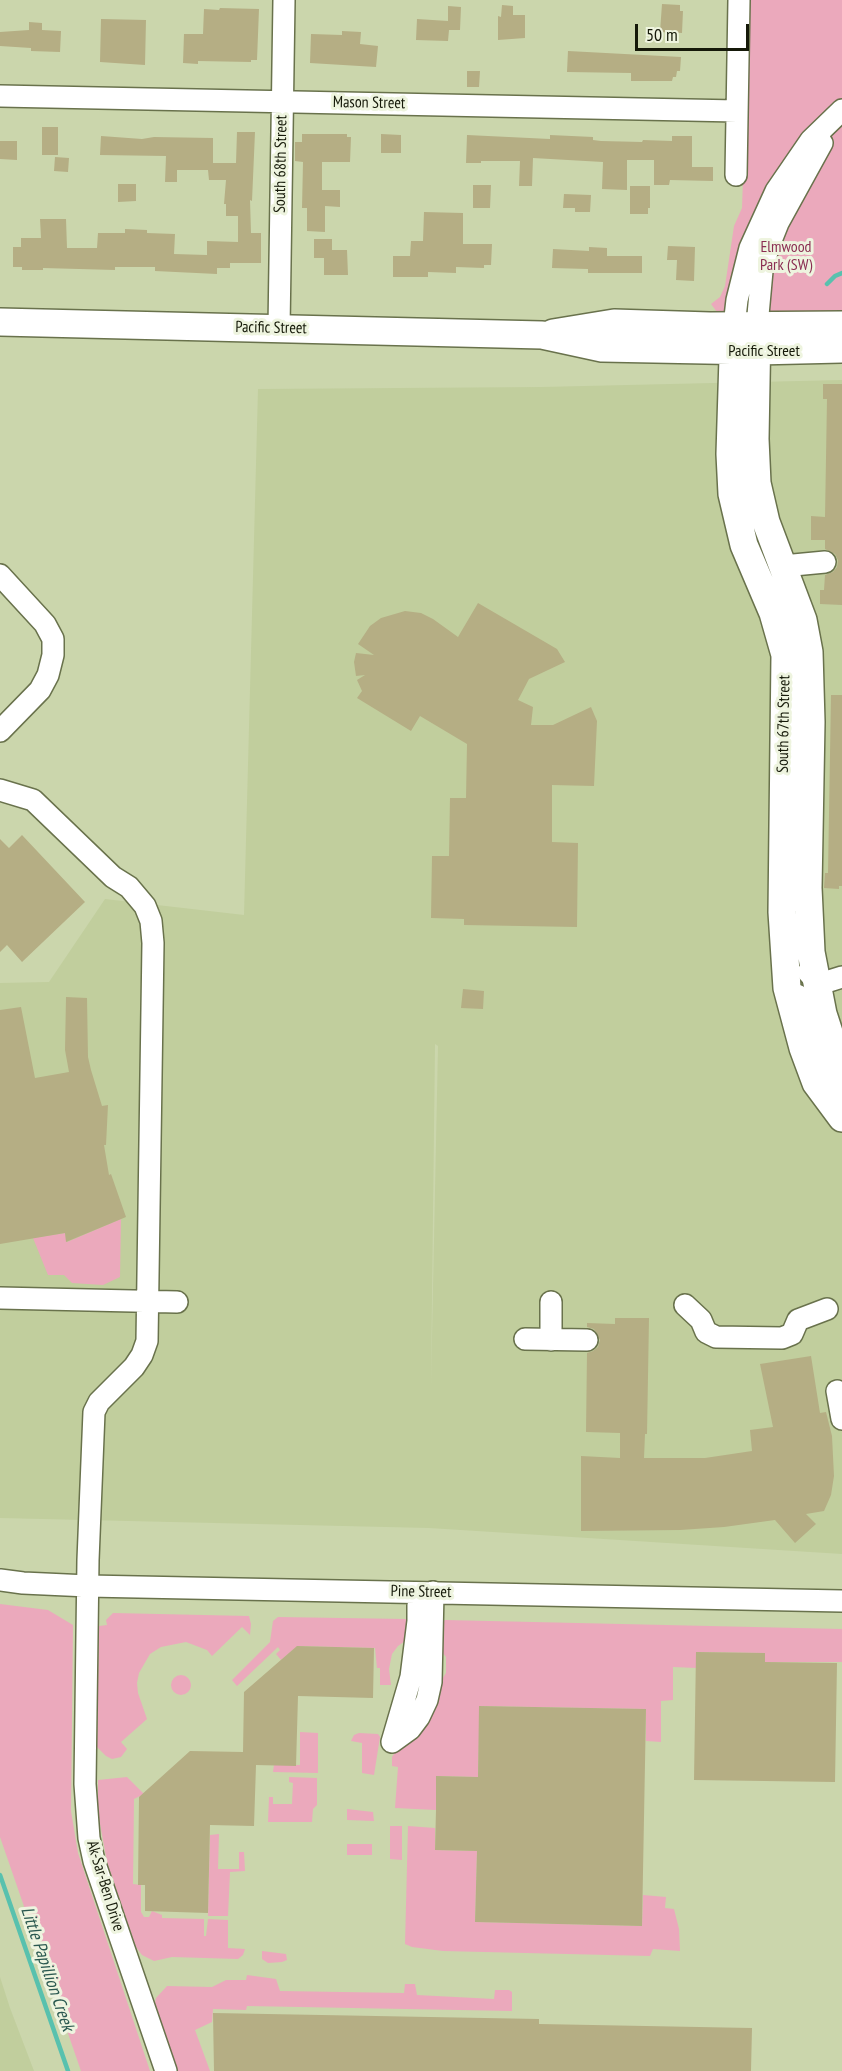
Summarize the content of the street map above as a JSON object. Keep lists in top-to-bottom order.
{
  "streets": {
    "main road": ["Pacific Street", "South 67th Street"],
    "street": [
      "Mason Street",
      "South 68th Street",
      "Pine Street",
      "Ak-Sar-Ben Drive"
    ]
  },
  "crossings": [
    ["Mason Street", "South 68th Street"],
    ["South 68th Street", "Pacific Street"],
    ["Pacific Street", "South 67th Street"],
    ["Pine Street", "Ak-Sar-Ben Drive"]
  ],
  "water": ["Little Papillion Creek"],
  "parks": ["Elmwood Park (SW)"],
  "scale_bar": "50 m"
}
